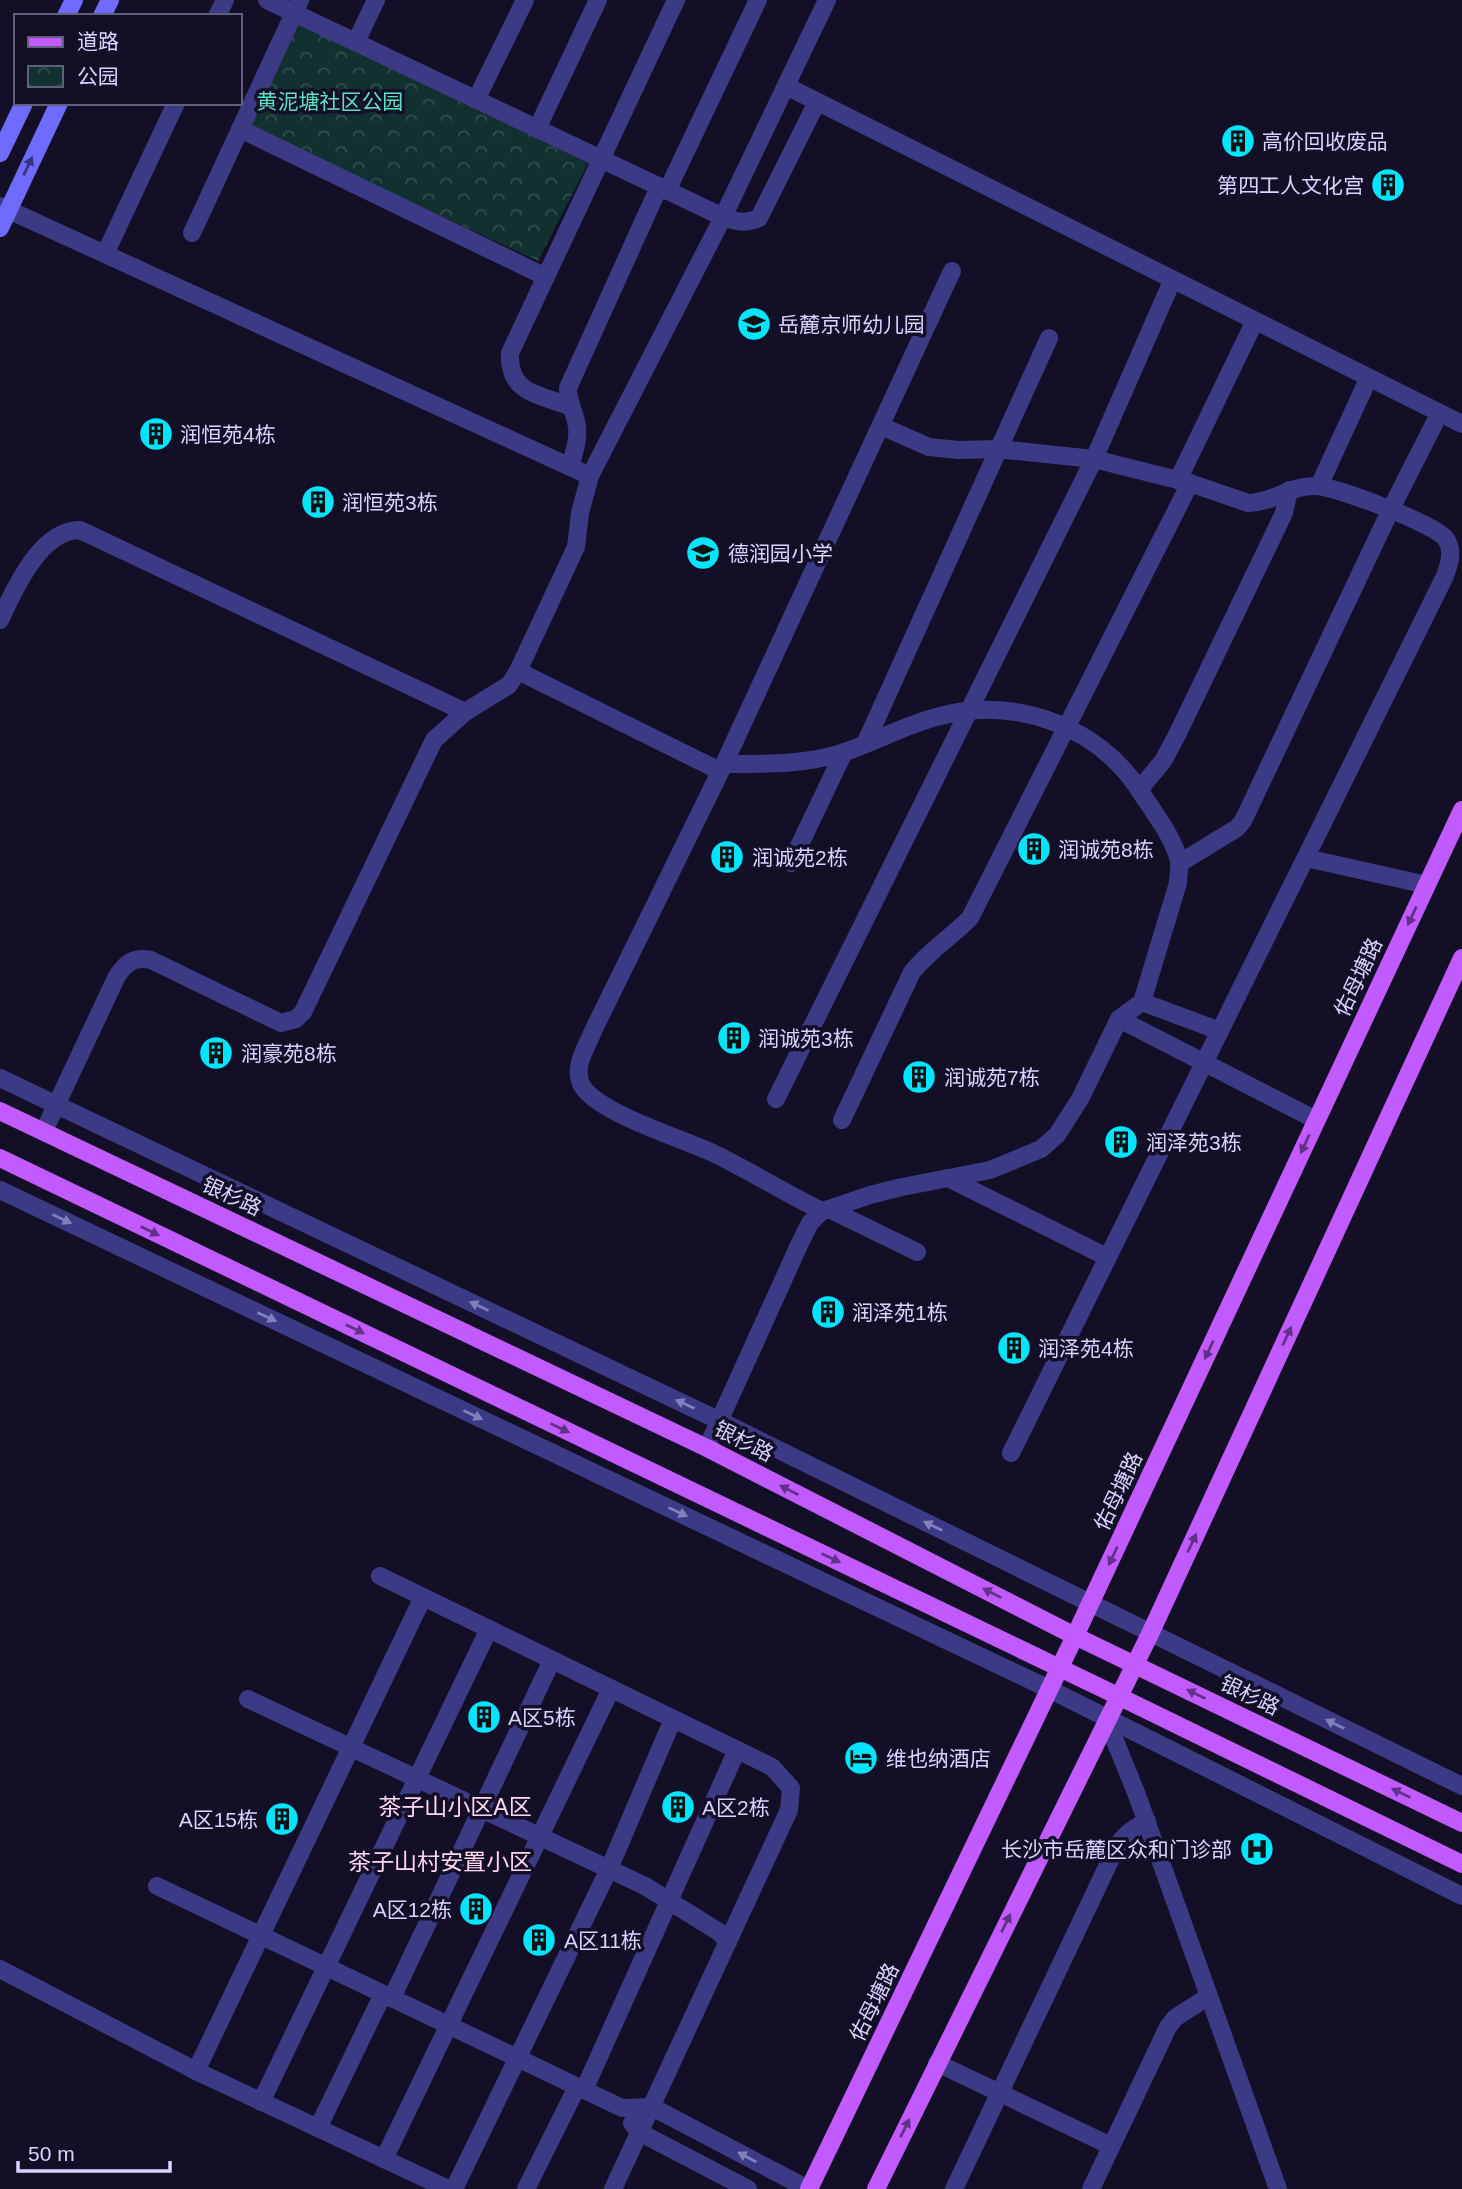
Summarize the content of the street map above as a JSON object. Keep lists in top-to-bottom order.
{
  "streets": {
    "main road": ["佑母塘路", "银杉路"]
  },
  "crossings": [
    ["佑母塘路", "银杉路"]
  ],
  "districts": ["茶子山小区A区", "茶子山村安置小区"],
  "parks": ["黄泥塘社区公园"],
  "places": {
    "building": [
      "高价回收废品",
      "第四工人文化宫",
      "润恒苑4栋",
      "润恒苑3栋",
      "润诚苑8栋",
      "润诚苑2栋",
      "润诚苑3栋",
      "润豪苑8栋",
      "润诚苑7栋",
      "润泽苑3栋",
      "润泽苑1栋",
      "润泽苑4栋",
      "A区5栋",
      "A区2栋",
      "A区15栋",
      "A区12栋",
      "A区11栋"
    ],
    "school or university": ["岳麓京师幼儿园", "德润园小学"],
    "hotel": ["维也纳酒店"],
    "hospital": ["长沙市岳麓区众和门诊部"]
  },
  "legend": ["道路", "公园"],
  "scale_bar": "50 m"
}
